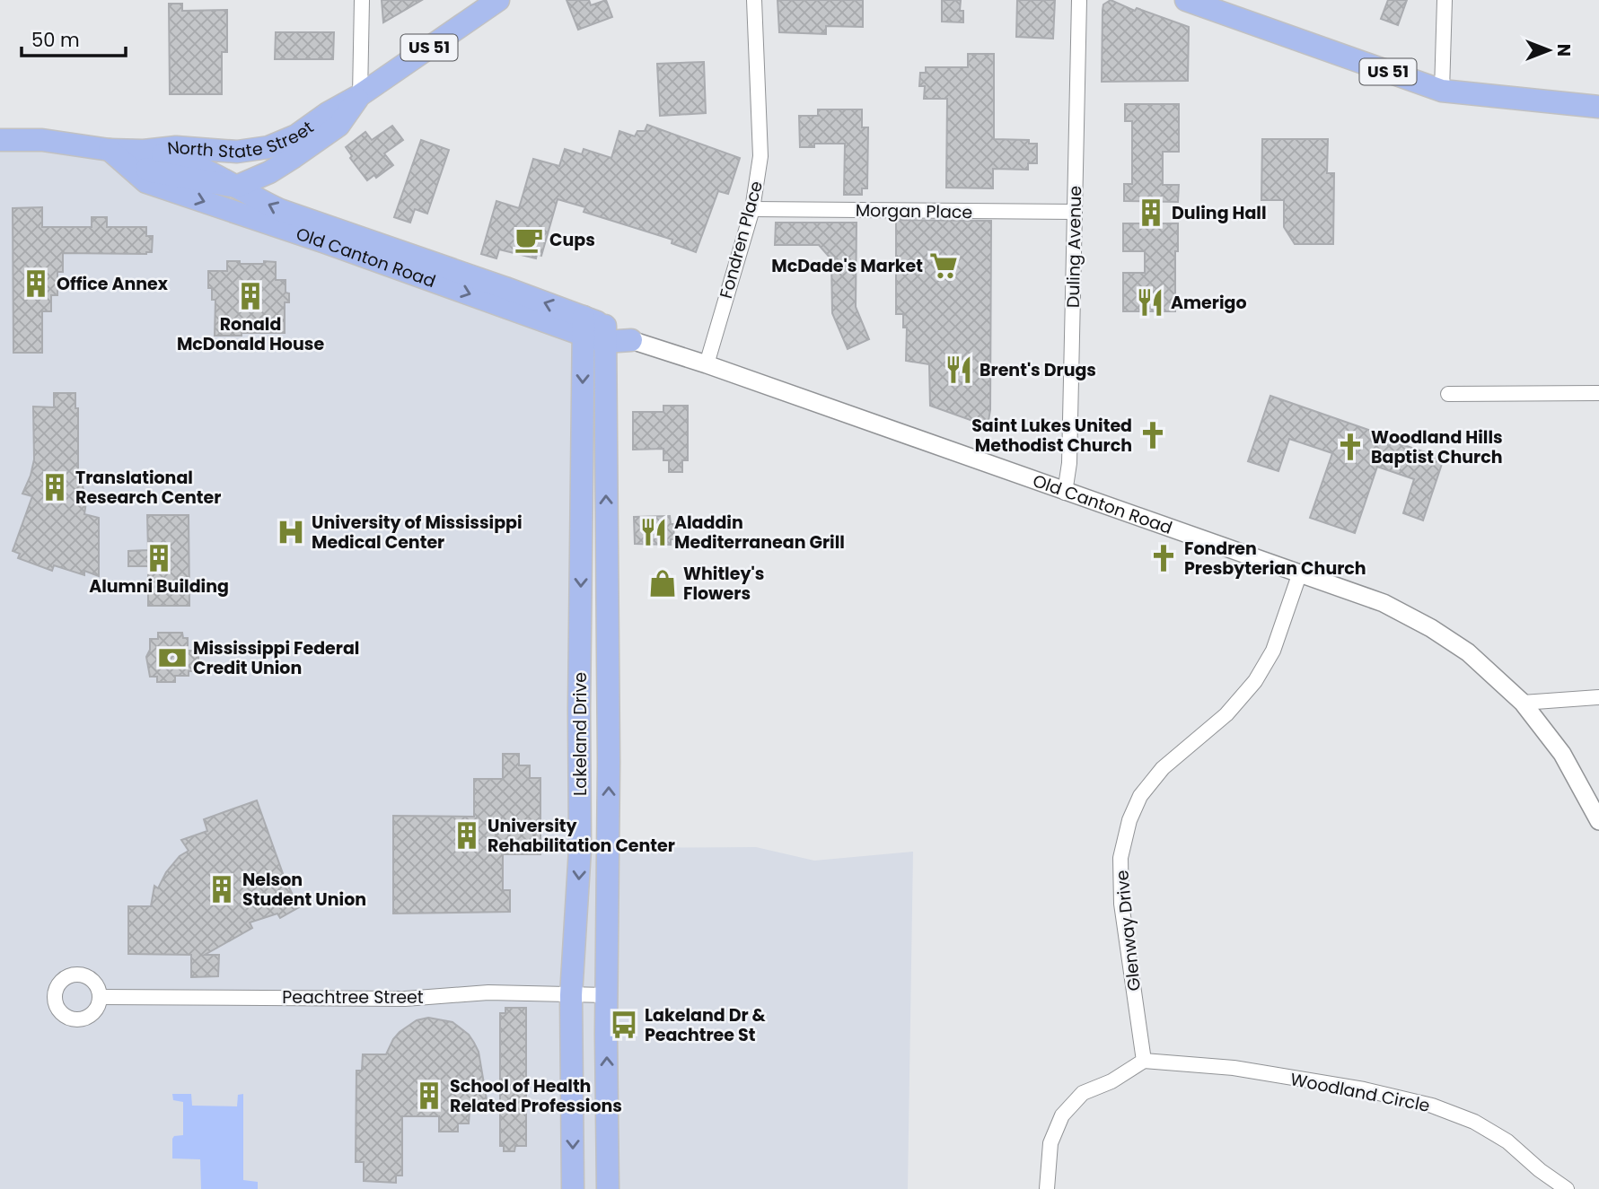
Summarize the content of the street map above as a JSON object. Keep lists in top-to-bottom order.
{
  "streets": {
    "main road": [
      "US 51",
      "North State Street",
      "Old Canton Road",
      "Lakeland Drive"
    ],
    "street": [
      "Morgan Place",
      "Fondren Place",
      "Duling Avenue",
      "Glenway Drive",
      "Peachtree Street",
      "Woodland Circle"
    ]
  },
  "crossings": [
    ["North State Street", "Old Canton Road"],
    ["Morgan Place", "Fondren Place"],
    ["Morgan Place", "Duling Avenue"],
    ["Fondren Place", "Old Canton Road"],
    ["Duling Avenue", "Old Canton Road"],
    ["Old Canton Road", "Lakeland Drive"],
    ["Old Canton Road", "Glenway Drive"],
    ["Lakeland Drive", "Peachtree Street"],
    ["Glenway Drive", "Woodland Circle"]
  ],
  "places": {
    "building": [
      "Duling Hall",
      "Office Annex",
      "Ronald McDonald House",
      "Translational Research Center",
      "Alumni Building",
      "University Rehabilitation Center",
      "Nelson Student Union",
      "School of Health Related Professions"
    ],
    "cafe": ["Cups"],
    "supermarket": ["McDade's Market"],
    "restaurant": ["Amerigo", "Brent's Drugs", "Aladdin Mediterranean Grill"],
    "church": ["Saint Lukes United Methodist Church", "Woodland Hills Baptist Church", "Fondren Presbyterian Church"],
    "hospital": ["University of Mississippi Medical Center"],
    "shop": ["Whitley's Flowers"],
    "bank": ["Mississippi Federal Credit Union"],
    "bus stop": ["Lakeland Dr & Peachtree St"]
  },
  "scale_bar": "50 m",
  "north": "right"
}
